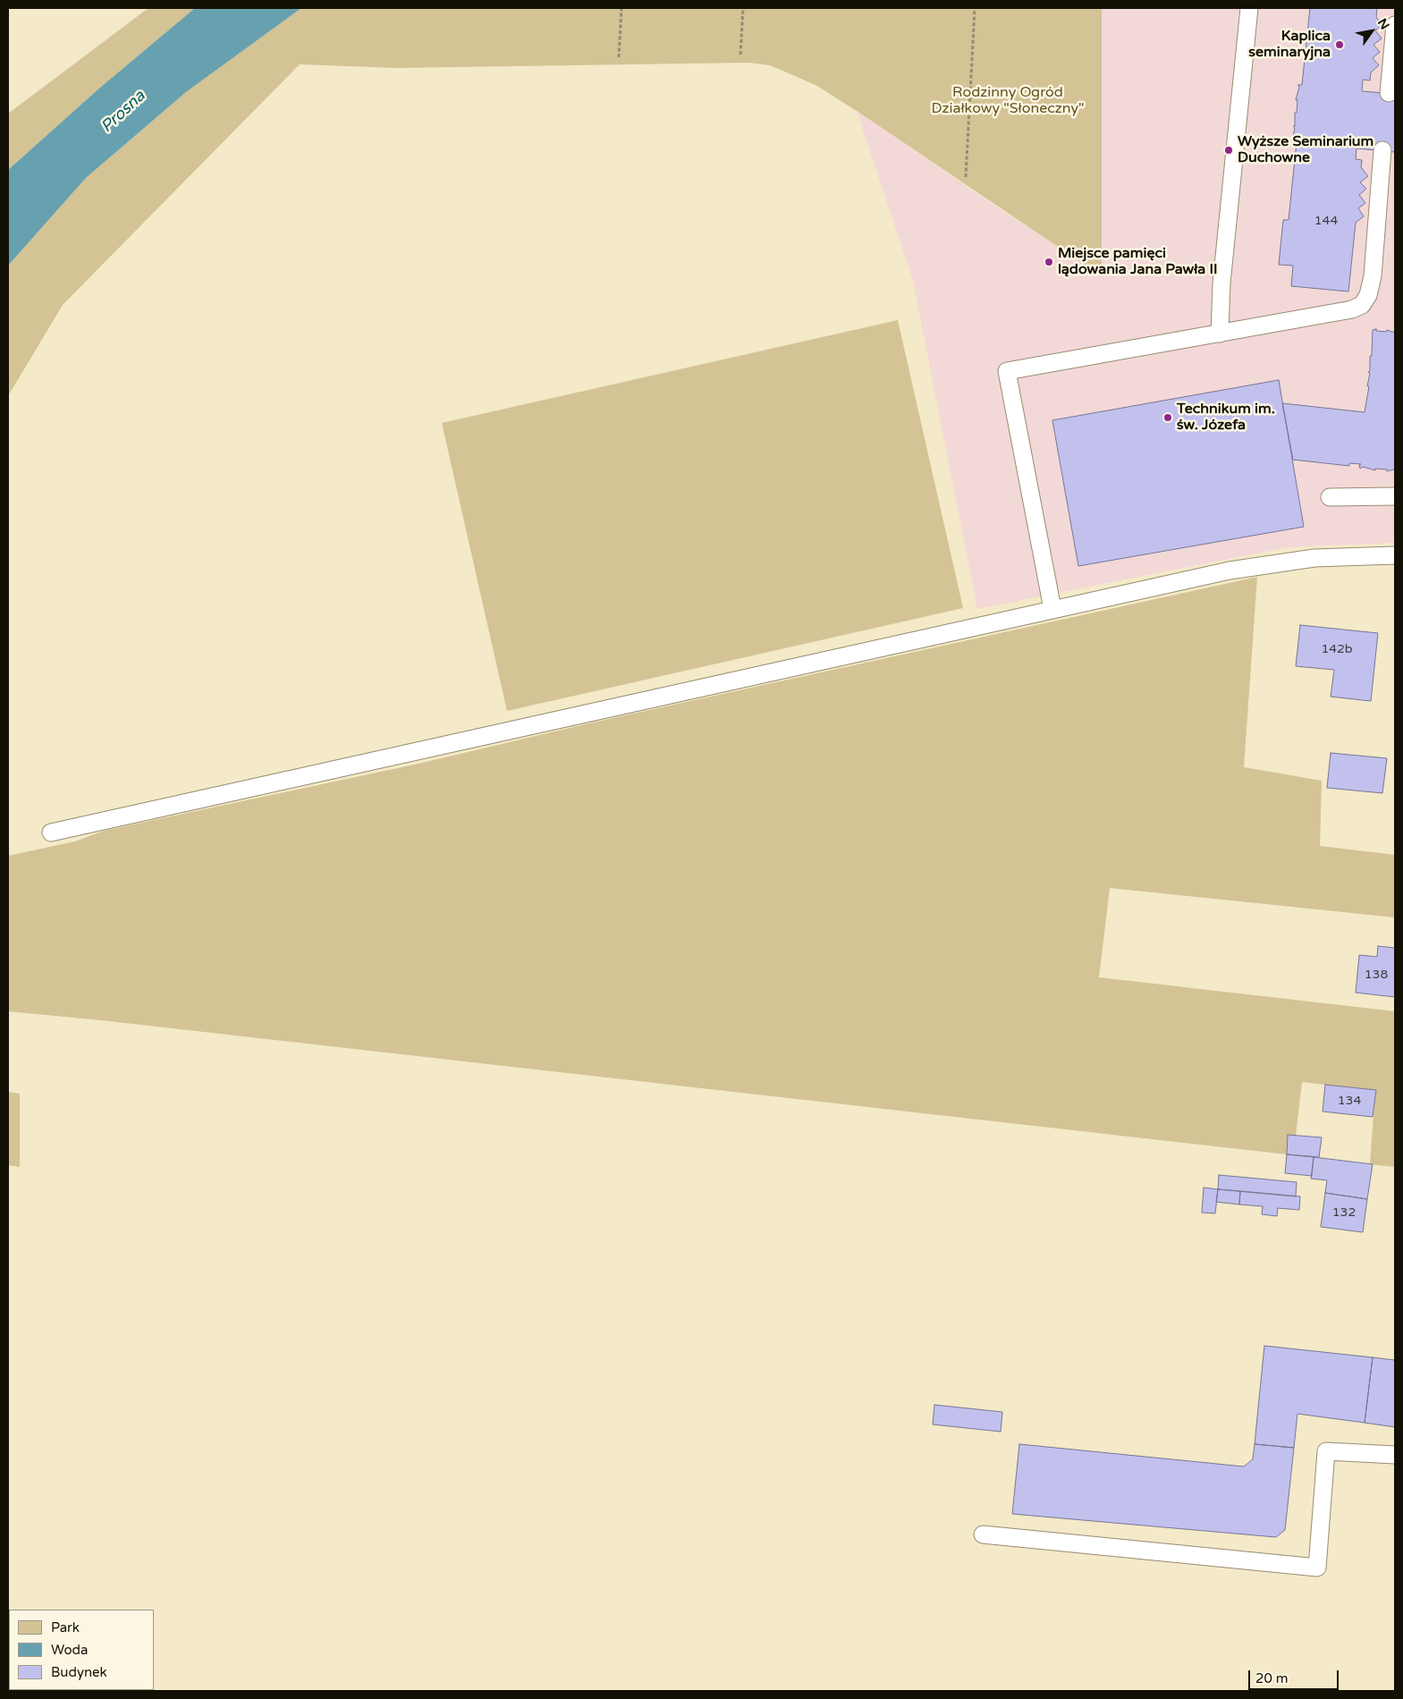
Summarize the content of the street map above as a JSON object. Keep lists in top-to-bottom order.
{
  "water": ["Prosna"],
  "parks": ["Rodzinny Ogród Działkowy \"Słoneczny\""],
  "places": [
    "Kaplica seminaryjna",
    "Wyższe Seminarium Duchowne",
    "Miejsce pamięci lądowania Jana Pawła II",
    "Technikum im. św. Józefa"
  ],
  "house_numbers": [
    "144",
    "142b",
    "138",
    "134",
    "132"
  ],
  "legend": ["Park", "Woda", "Budynek"],
  "scale_bar": "20 m",
  "north": "top right"
}
